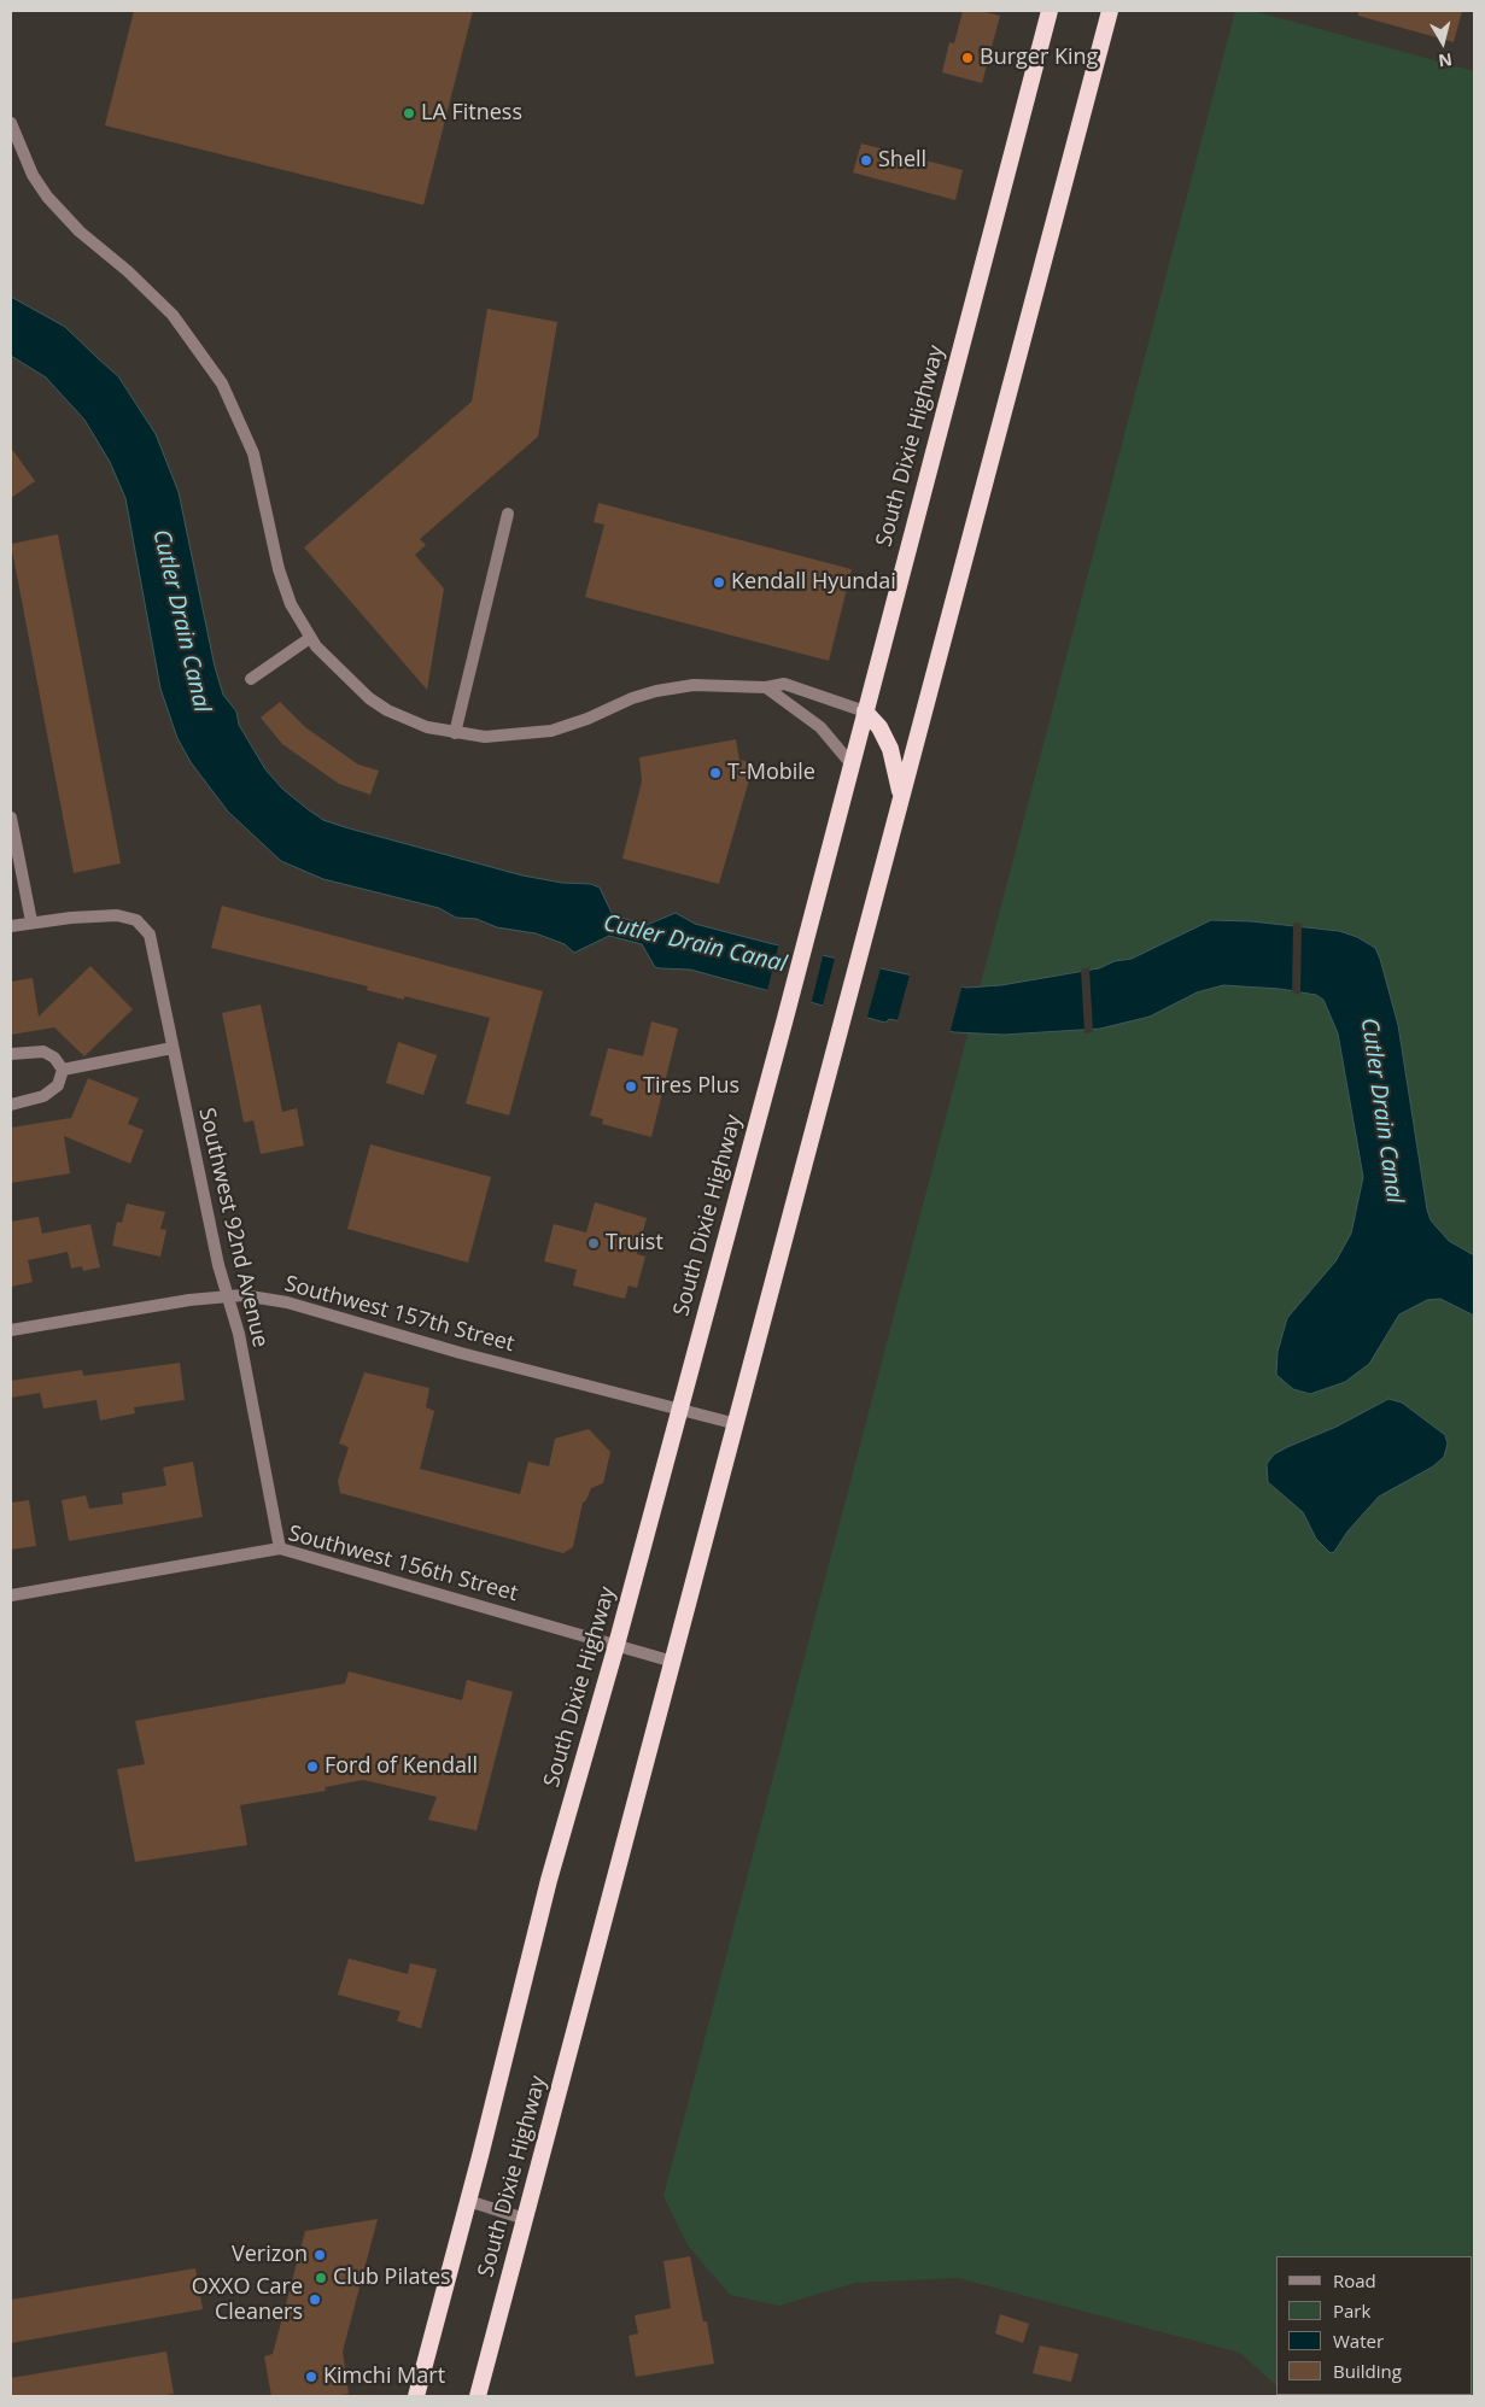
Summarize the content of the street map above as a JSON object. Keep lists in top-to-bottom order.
{
  "streets": {
    "highway": ["South Dixie Highway"],
    "street": ["Southwest 92nd Avenue", "Southwest 157th Street", "Southwest 156th Street"]
  },
  "crossings": [
    ["South Dixie Highway", "Southwest 157th Street"],
    ["South Dixie Highway", "Southwest 156th Street"],
    ["Southwest 92nd Avenue", "Southwest 157th Street"],
    ["Southwest 92nd Avenue", "Southwest 156th Street"]
  ],
  "water": ["Cutler Drain Canal"],
  "places": [
    "Burger King",
    "LA Fitness",
    "Shell",
    "Kendall Hyundai",
    "T-Mobile",
    "Tires Plus",
    "Truist",
    "Ford of Kendall",
    "Verizon",
    "Club Pilates",
    "OXXO Care Cleaners",
    "Kimchi Mart"
  ],
  "legend": [
    "Road",
    "Park",
    "Water",
    "Building"
  ],
  "north": "bottom"
}
